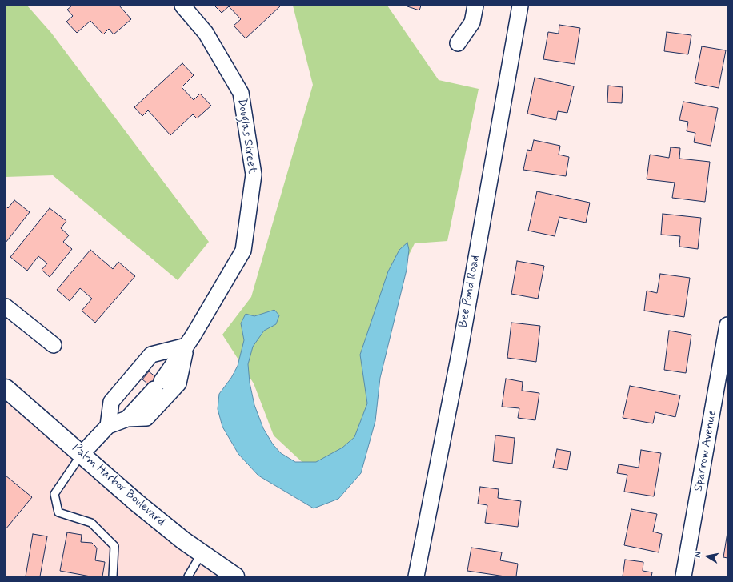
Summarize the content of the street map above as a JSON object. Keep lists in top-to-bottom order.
{
  "streets": {
    "main road": ["Palm Harbor Boulevard"],
    "street": ["Douglas Street", "Bee Pond Road", "Sparrow Avenue"]
  },
  "crossings": [
    ["Douglas Street", "Palm Harbor Boulevard"]
  ],
  "north": "left"
}
